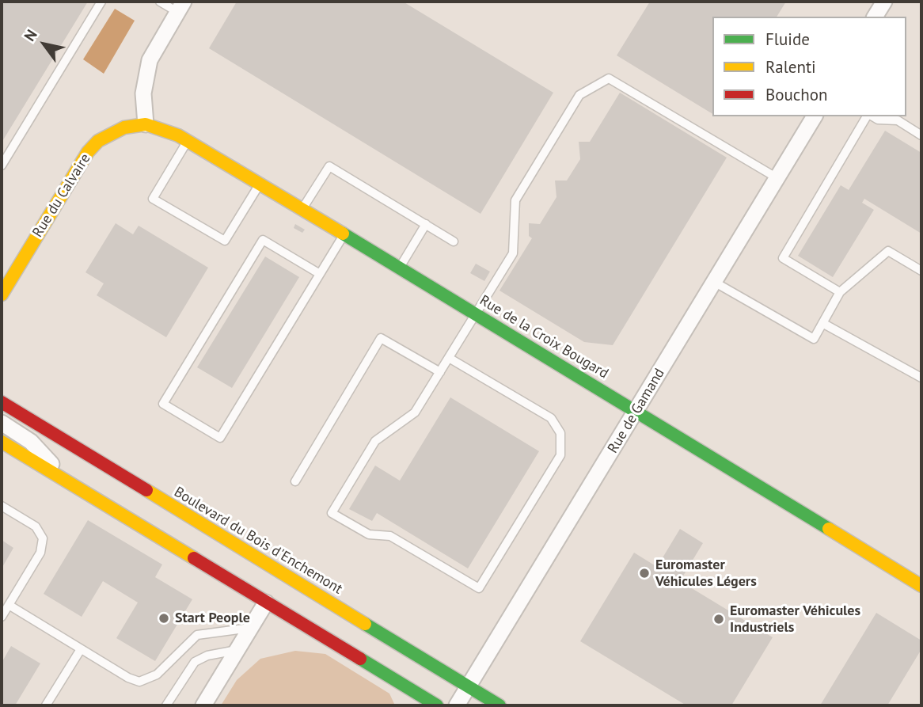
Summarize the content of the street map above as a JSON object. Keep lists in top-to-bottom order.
{
  "streets": {
    "main road": ["Rue du Calvaire", "Rue de la Croix Bougard", "Boulevard du Bois d'Enchemont"],
    "street": ["Rue de Gamand"]
  },
  "crossings": [
    ["Rue du Calvaire", "Rue de la Croix Bougard"],
    ["Rue de la Croix Bougard", "Rue de Gamand"],
    ["Rue de Gamand", "Boulevard du Bois d'Enchemont"]
  ],
  "places": ["Euromaster Véhicules Légers", "Start People", "Euromaster Véhicules Industriels"],
  "legend": ["Fluide", "Ralenti", "Bouchon"],
  "north": "top left"
}
